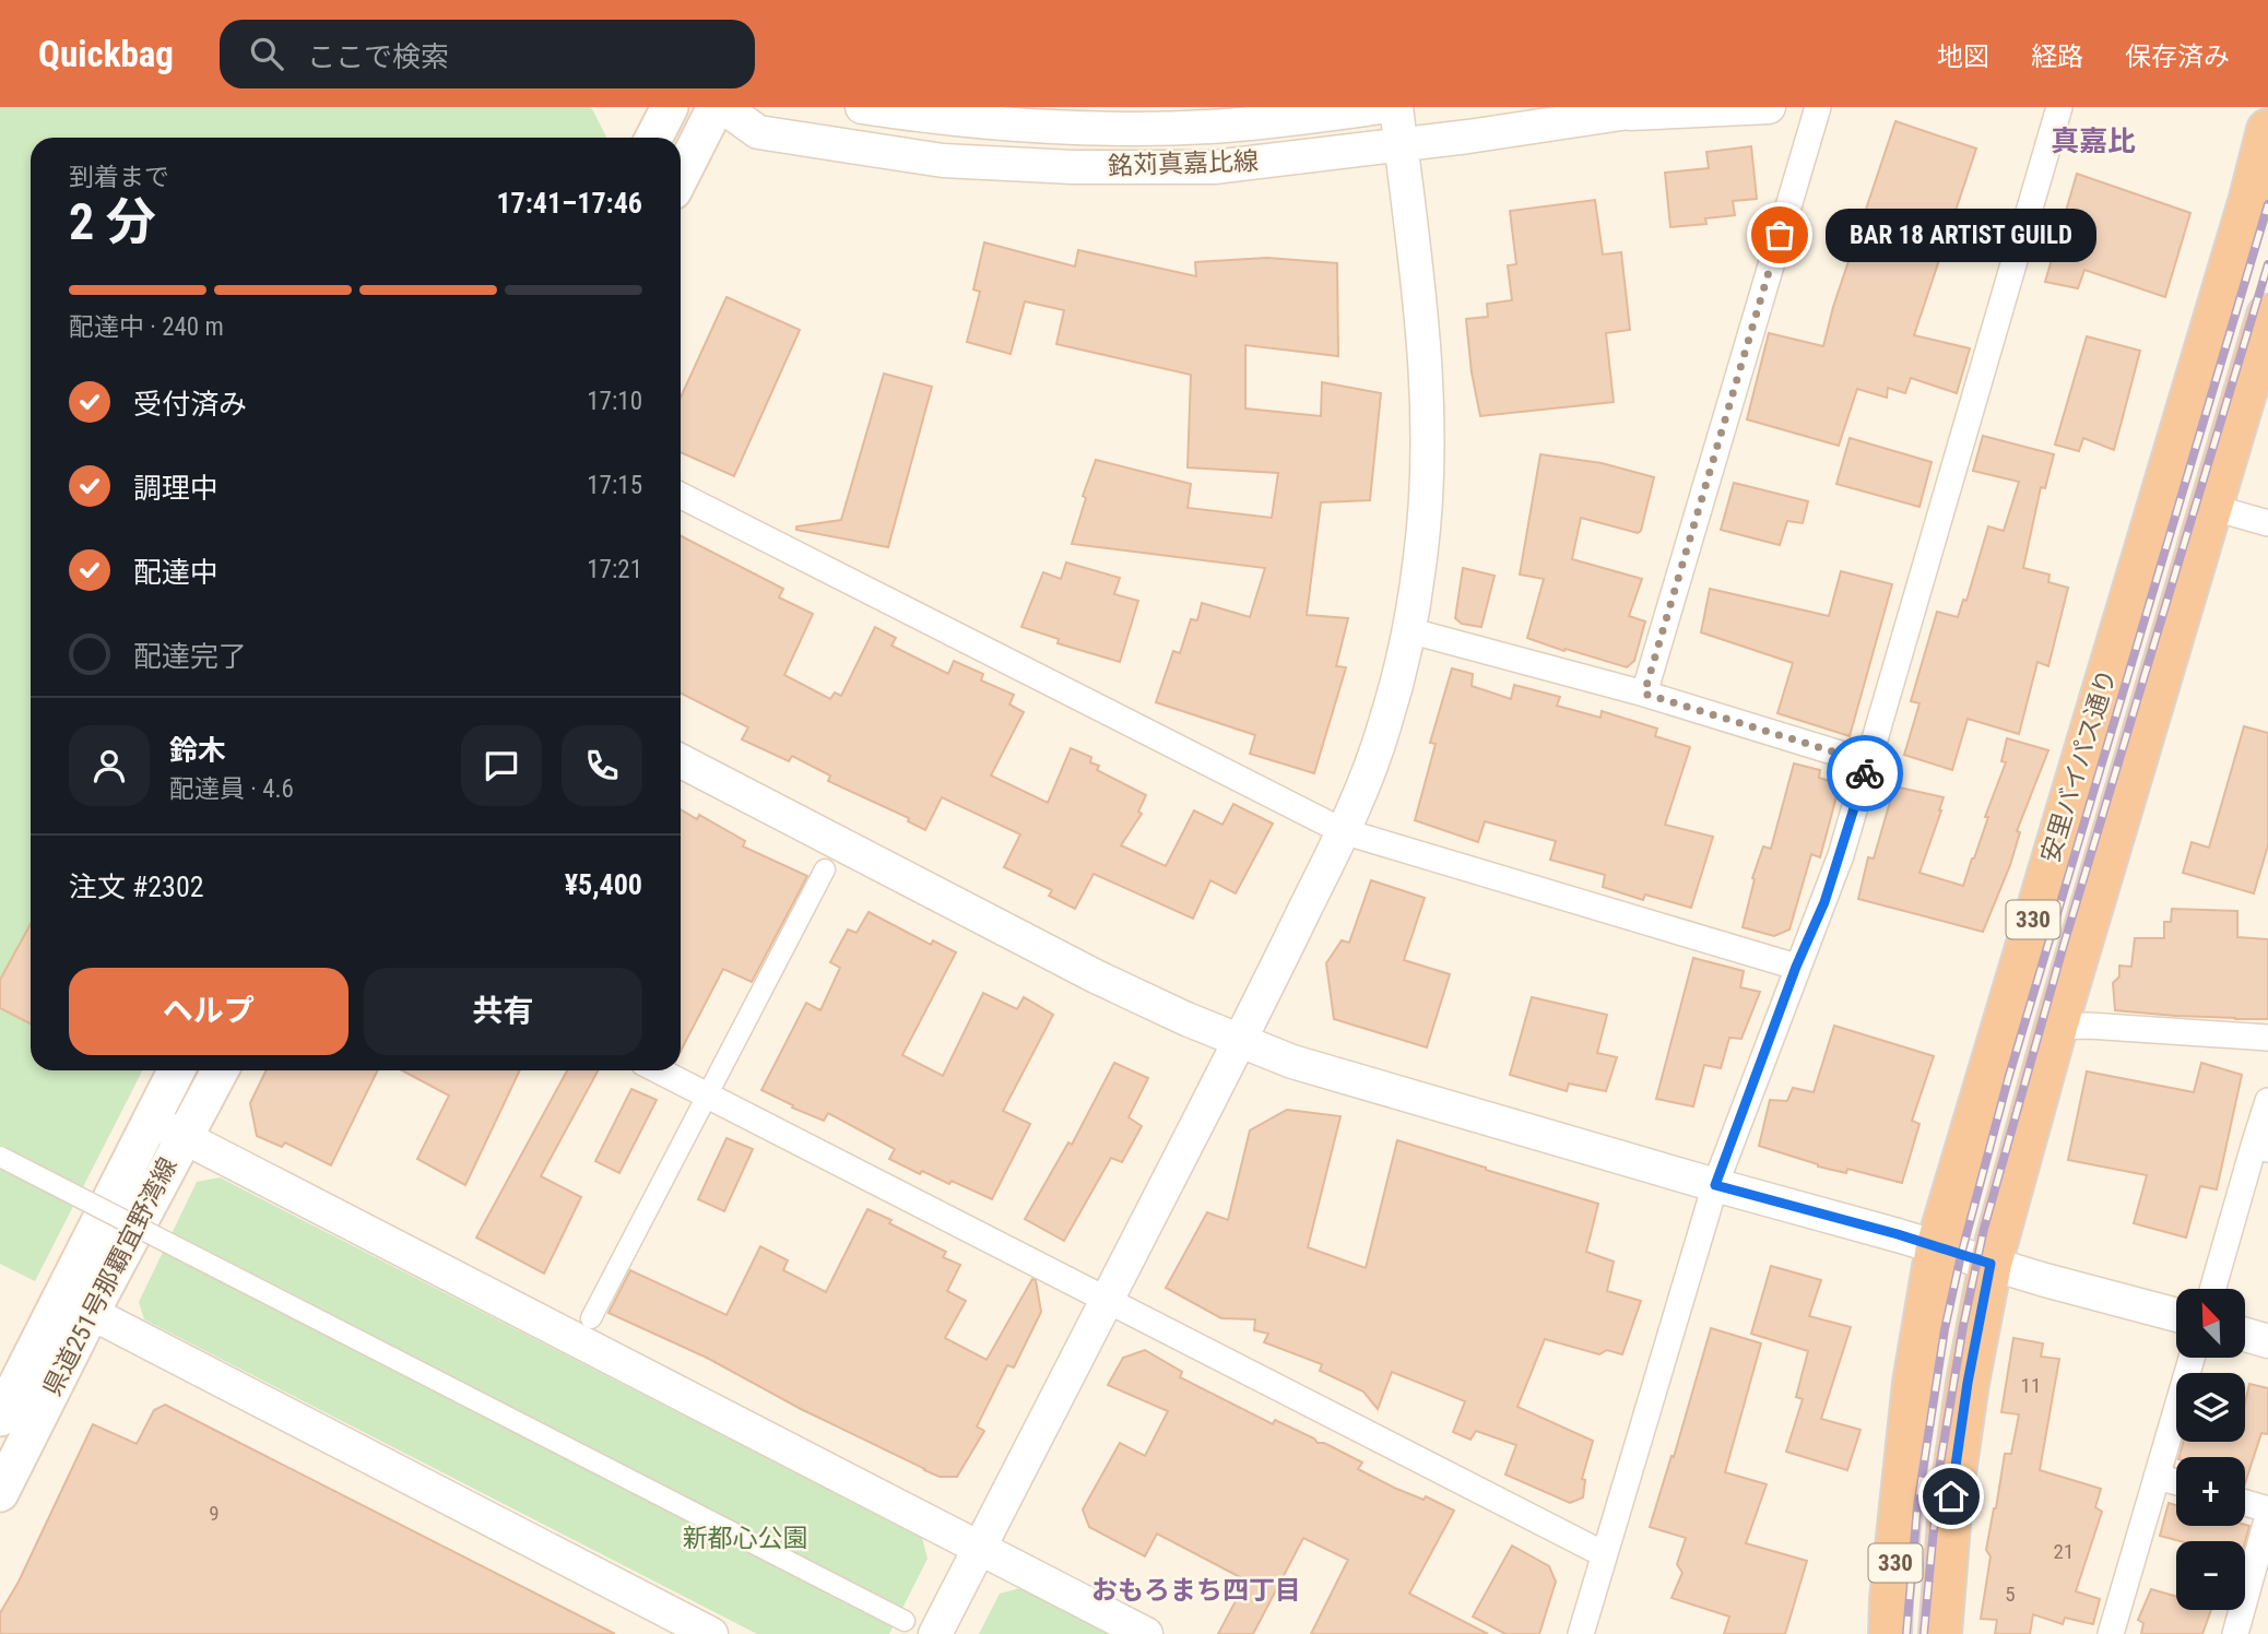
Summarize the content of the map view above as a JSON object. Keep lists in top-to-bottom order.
{
  "streets": {
    "highway": ["安里バイパス通り", "330"],
    "main road": ["県道251号那覇宜野湾線"],
    "street": ["銘苅真嘉比線"]
  },
  "districts": ["真嘉比", "おもろまち四丁目"],
  "parks": ["新都心公園"],
  "places": ["BAR 18 ARTIST GUILD"],
  "house_numbers": [
    "11",
    "9",
    "21",
    "5"
  ],
  "north": "top left",
  "page": {
    "header": "Quickbag",
    "search": "ここで検索",
    "nav": ["地図", "経路", "保存済み"],
    "heading": ["2 分", "到着まで", "17:41–17:46"],
    "panel": [
      "鈴木",
      "配達員 · 4.6",
      "注文 #2302",
      "¥5,400"
    ],
    "bubble": "BAR 18 ARTIST GUILD",
    "bar": "配達中 · 240 m",
    "list": [
      ["受付済み", "17:10"],
      ["調理中", "17:15"],
      ["配達中", "17:21"],
      "配達完了"
    ],
    "buttons": ["ヘルプ", "共有"],
    "map_buttons": ["+", "−"]
  }
}
